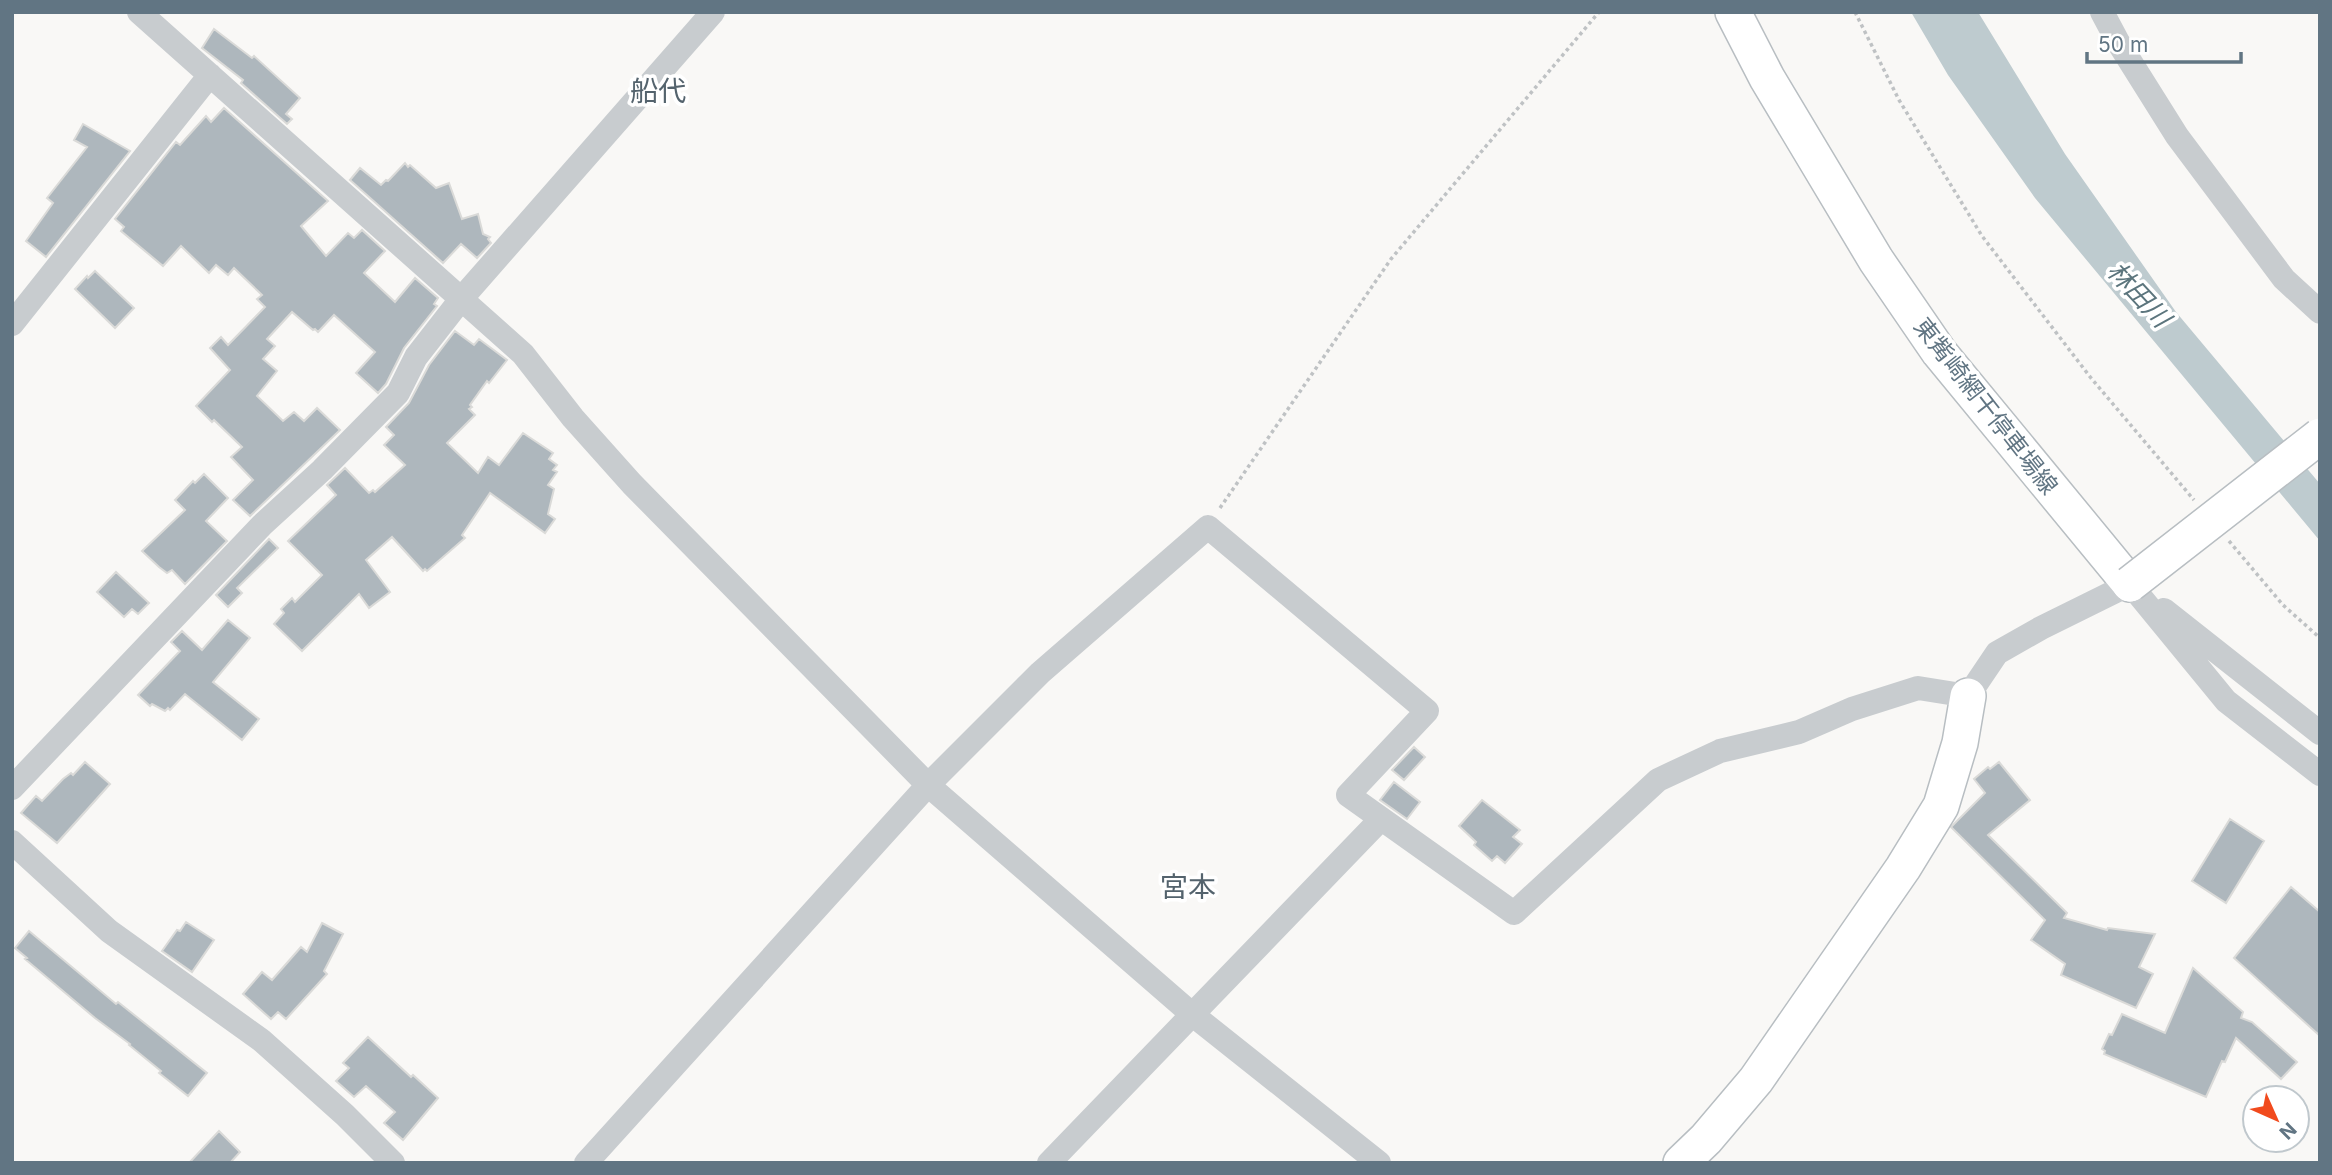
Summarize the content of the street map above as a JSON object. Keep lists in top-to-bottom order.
{
  "streets": {
    "main road": ["東觜崎網干停車場線"]
  },
  "districts": ["船代", "宮本"],
  "water": ["林田川"],
  "scale_bar": "50 m",
  "north": "bottom right"
}
